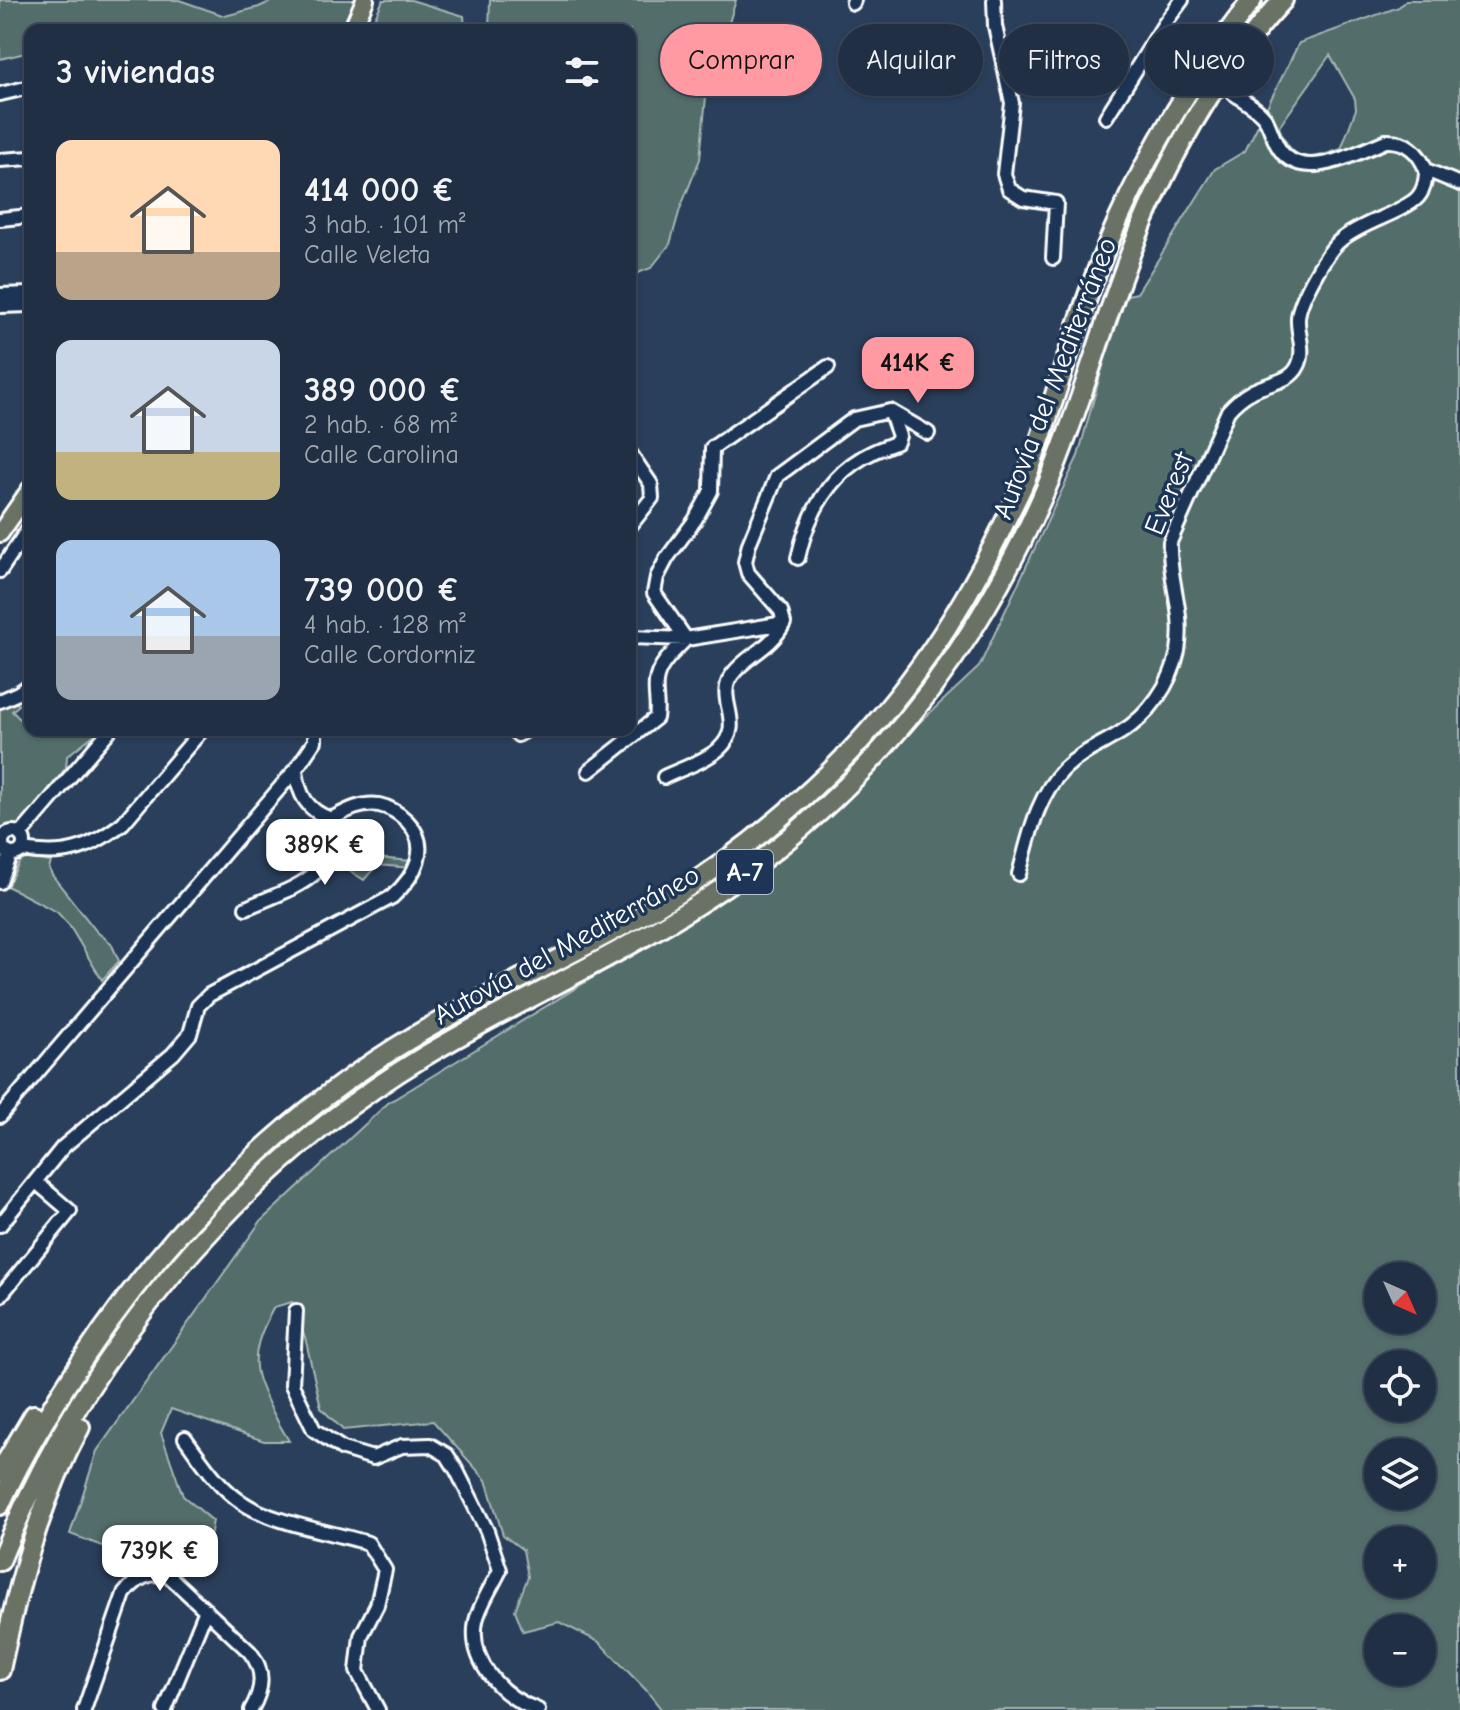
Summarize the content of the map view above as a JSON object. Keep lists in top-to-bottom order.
{
  "streets": {
    "highway": ["Autovía del Mediterráneo", "A-7"],
    "street": ["Everest"]
  },
  "north": "bottom right",
  "page": {
    "chip": [
      "Comprar",
      "Alquilar",
      "Filtros",
      "Nuevo"
    ],
    "heading": "3 viviendas",
    "list": [
      {
        "name": "414 000 €",
        "note": "3 hab. · 101 m² · Calle Veleta"
      },
      {
        "name": "389 000 €",
        "note": "2 hab. · 68 m² · Calle Carolina"
      },
      {
        "name": "739 000 €",
        "note": "4 hab. · 128 m² · Calle Cordorniz"
      }
    ],
    "price": ["414K €", "389K €", "739K €"],
    "map_buttons": ["+", "−"]
  }
}
